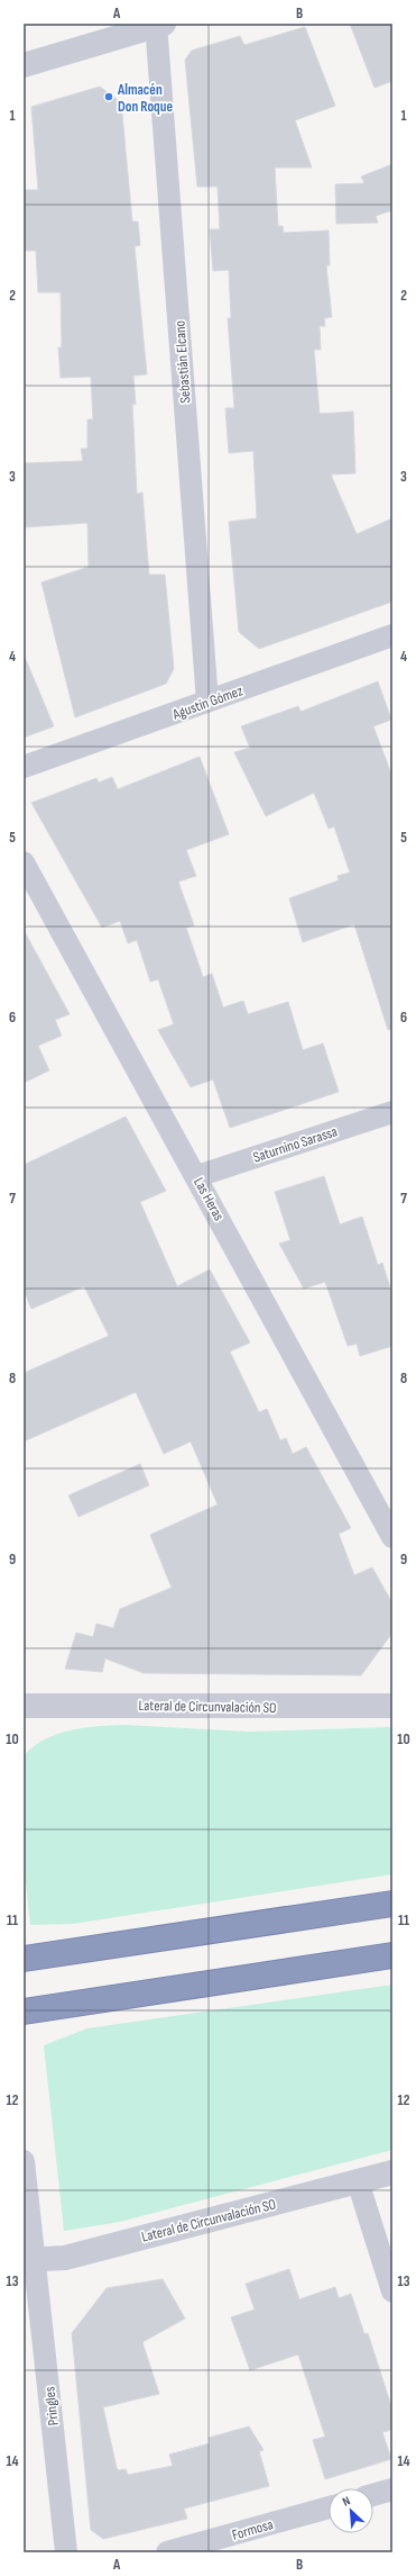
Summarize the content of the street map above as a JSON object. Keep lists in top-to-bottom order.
{
  "streets": {
    "street": [
      "Sebastián Elcano",
      "Agustín Gómez",
      "Saturnino Sarassa",
      "Las Heras",
      "Lateral de Circunvalación SO",
      "Pringles",
      "Formosa"
    ]
  },
  "crossings": [
    ["Sebastián Elcano", "Agustín Gómez"],
    ["Saturnino Sarassa", "Las Heras"],
    ["Lateral de Circunvalación SO", "Pringles"]
  ],
  "places": ["Almacén Don Roque"],
  "north": "top left",
  "grid": {
    "columns": ["A", "B"],
    "rows": [
      "1",
      "2",
      "3",
      "4",
      "5",
      "6",
      "7",
      "8",
      "9",
      "10",
      "11",
      "12",
      "13",
      "14"
    ]
  }
}
